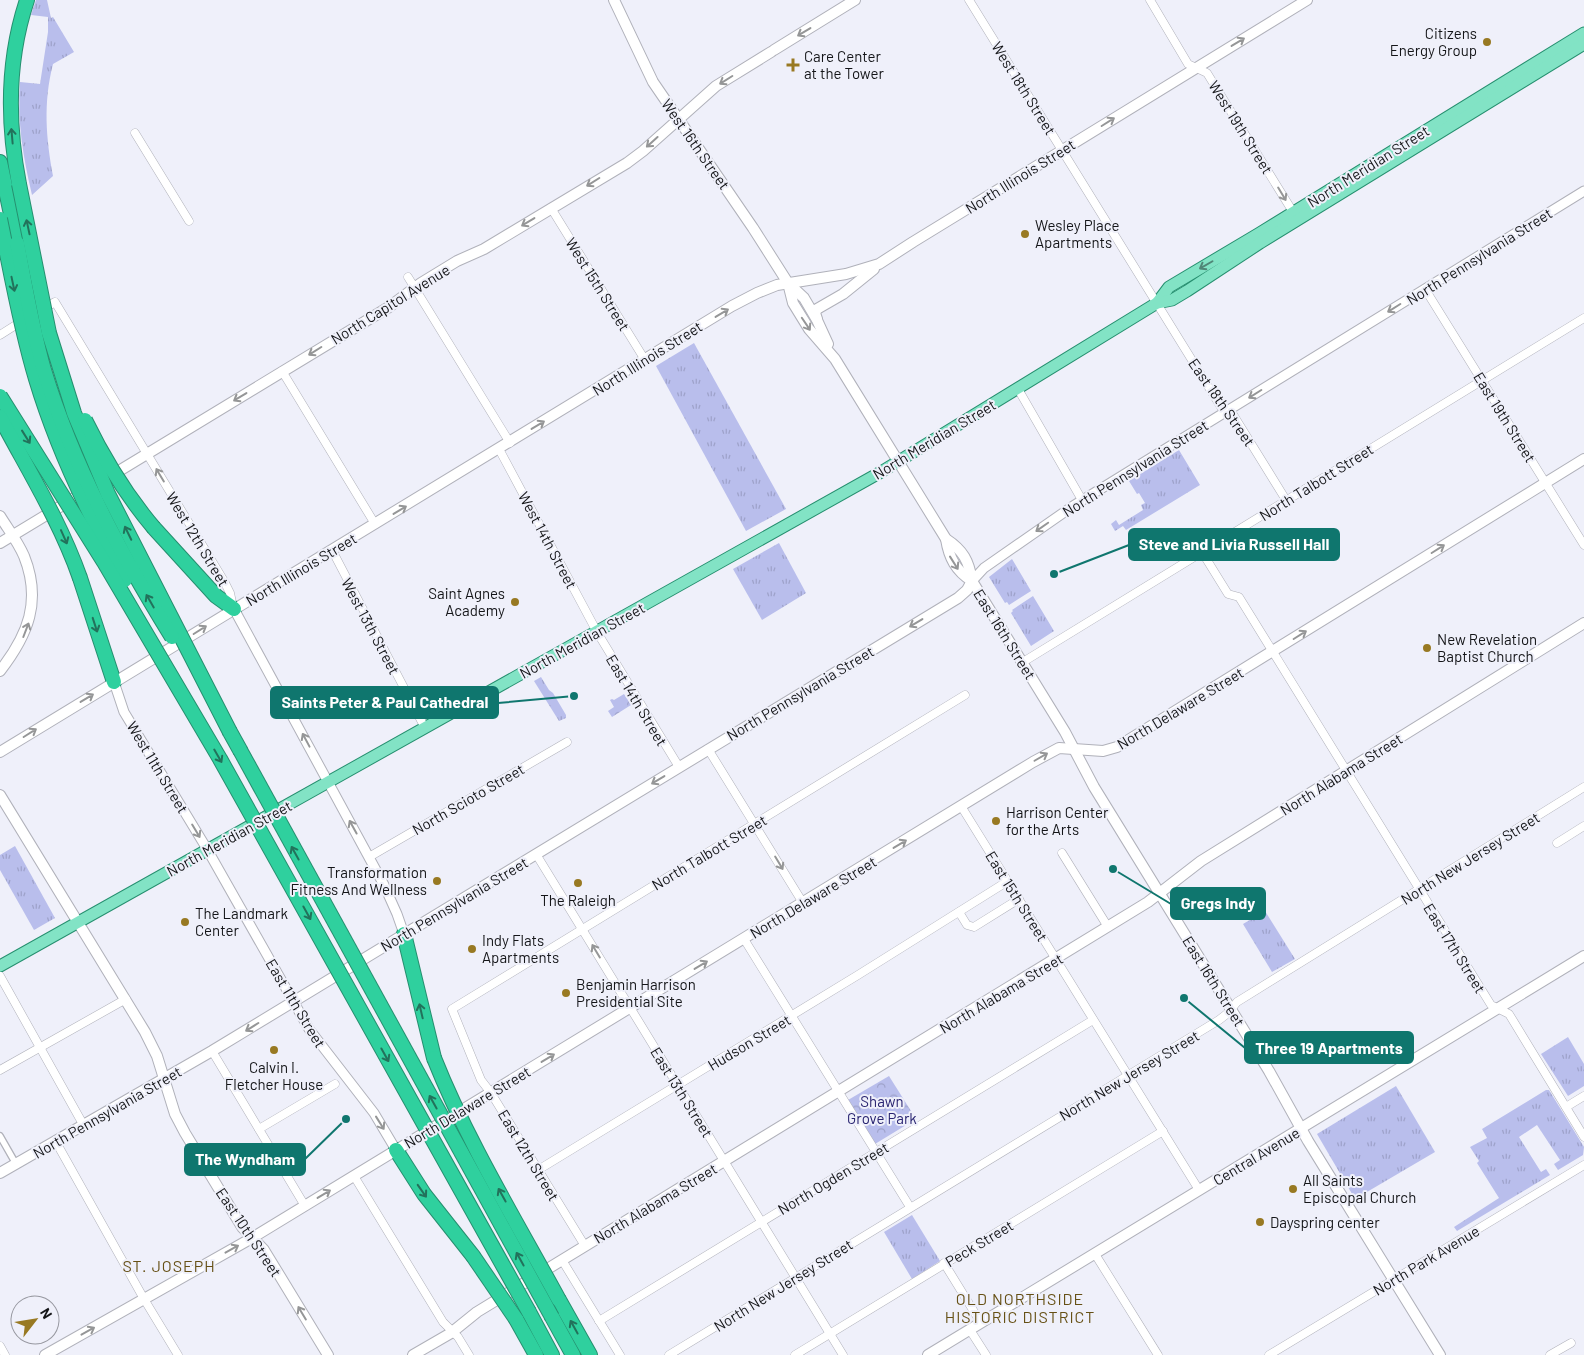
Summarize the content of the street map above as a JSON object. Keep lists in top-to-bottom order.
{
  "streets": {
    "main road": [
      "West 16th Street",
      "North Meridian Street",
      "North Illinois Street",
      "North Pennsylvania Street",
      "North Capitol Avenue",
      "East 16th Street",
      "North Delaware Street",
      "North Alabama Street",
      "Central Avenue",
      "East 10th Street"
    ],
    "street": [
      "West 18th Street",
      "West 19th Street",
      "West 15th Street",
      "East 18th Street",
      "East 19th Street",
      "North Talbott Street",
      "West 12th Street",
      "West 14th Street",
      "West 13th Street",
      "East 14th Street",
      "West 11th Street",
      "North Scioto Street",
      "North New Jersey Street",
      "East 15th Street",
      "East 17th Street",
      "East 11th Street",
      "Hudson Street",
      "East 13th Street",
      "East 12th Street",
      "North Ogden Street",
      "Peck Street",
      "North Park Avenue"
    ]
  },
  "crossings": [
    ["West 18th Street", "North Meridian Street"],
    ["West 18th Street", "North Illinois Street"],
    ["West 18th Street", "East 18th Street"],
    ["West 19th Street", "North Meridian Street"],
    ["West 19th Street", "North Illinois Street"],
    ["West 16th Street", "North Meridian Street"],
    ["West 16th Street", "North Illinois Street"],
    ["West 16th Street", "North Capitol Avenue"],
    ["West 16th Street", "East 16th Street"],
    ["North Meridian Street", "East 18th Street"],
    ["North Meridian Street", "West 12th Street"],
    ["North Meridian Street", "West 14th Street"],
    ["North Meridian Street", "West 13th Street"],
    ["North Meridian Street", "East 16th Street"],
    ["North Meridian Street", "East 14th Street"],
    ["North Meridian Street", "West 11th Street"],
    ["North Meridian Street", "East 11th Street"],
    ["North Meridian Street", "East 10th Street"],
    ["North Illinois Street", "West 15th Street"],
    ["North Illinois Street", "West 12th Street"],
    ["North Illinois Street", "West 14th Street"],
    ["North Illinois Street", "West 13th Street"],
    ["North Illinois Street", "West 11th Street"],
    ["North Pennsylvania Street", "East 18th Street"],
    ["North Pennsylvania Street", "East 19th Street"],
    ["North Pennsylvania Street", "East 16th Street"],
    ["North Pennsylvania Street", "East 14th Street"],
    ["North Pennsylvania Street", "East 11th Street"],
    ["North Pennsylvania Street", "East 13th Street"],
    ["North Pennsylvania Street", "East 10th Street"],
    ["West 15th Street", "North Capitol Avenue"],
    ["North Capitol Avenue", "West 12th Street"],
    ["East 18th Street", "North Talbott Street"],
    ["East 19th Street", "North Talbott Street"],
    ["East 19th Street", "North Delaware Street"],
    ["North Talbott Street", "East 16th Street"],
    ["North Talbott Street", "East 17th Street"],
    ["North Talbott Street", "East 13th Street"],
    ["North Talbott Street", "East 12th Street"],
    ["West 14th Street", "East 14th Street"],
    ["East 16th Street", "North Delaware Street"],
    ["East 16th Street", "North Alabama Street"],
    ["East 16th Street", "North New Jersey Street"],
    ["East 16th Street", "Central Avenue"],
    ["East 16th Street", "North Park Avenue"],
    ["North Delaware Street", "East 15th Street"],
    ["North Delaware Street", "East 17th Street"],
    ["North Delaware Street", "East 11th Street"],
    ["North Delaware Street", "East 13th Street"],
    ["North Delaware Street", "East 12th Street"],
    ["North Delaware Street", "East 10th Street"],
    ["West 11th Street", "East 11th Street"],
    ["North Alabama Street", "East 15th Street"],
    ["North Alabama Street", "East 17th Street"],
    ["North Alabama Street", "East 13th Street"],
    ["North Alabama Street", "East 12th Street"],
    ["North New Jersey Street", "East 15th Street"],
    ["North New Jersey Street", "East 17th Street"],
    ["North New Jersey Street", "East 13th Street"],
    ["East 15th Street", "Hudson Street"],
    ["East 15th Street", "Central Avenue"],
    ["East 15th Street", "North Ogden Street"],
    ["East 15th Street", "Peck Street"],
    ["East 17th Street", "Central Avenue"],
    ["Hudson Street", "East 13th Street"],
    ["Hudson Street", "East 12th Street"],
    ["East 13th Street", "North Ogden Street"],
    ["East 13th Street", "Peck Street"]
  ],
  "one_way": [
    "West 19th Street",
    "North Illinois Street",
    "North Pennsylvania Street",
    "North Capitol Avenue",
    "West 12th Street",
    "North Delaware Street",
    "West 11th Street",
    "East 11th Street"
  ],
  "districts": ["ST. JOSEPH", "OLD NORTHSIDE HISTORIC DISTRICT"],
  "parks": ["Shawn Grove Park"],
  "places": {
    "other": [
      "Citizens Energy Group",
      "Wesley Place Apartments",
      "Steve and Livia Russell Hall",
      "Saint Agnes Academy",
      "New Revelation Baptist Church",
      "Saints Peter & Paul Cathedral",
      "Harrison Center for the Arts",
      "Gregs Indy",
      "Transformation Fitness And Wellness",
      "The Raleigh",
      "The Landmark Center",
      "Indy Flats Apartments",
      "Benjamin Harrison Presidential Site",
      "Three 19 Apartments",
      "Calvin I. Fletcher House",
      "The Wyndham",
      "All Saints Episcopal Church",
      "Dayspring center"
    ],
    "health": ["Care Center at the Tower"]
  },
  "north": "top right"
}
